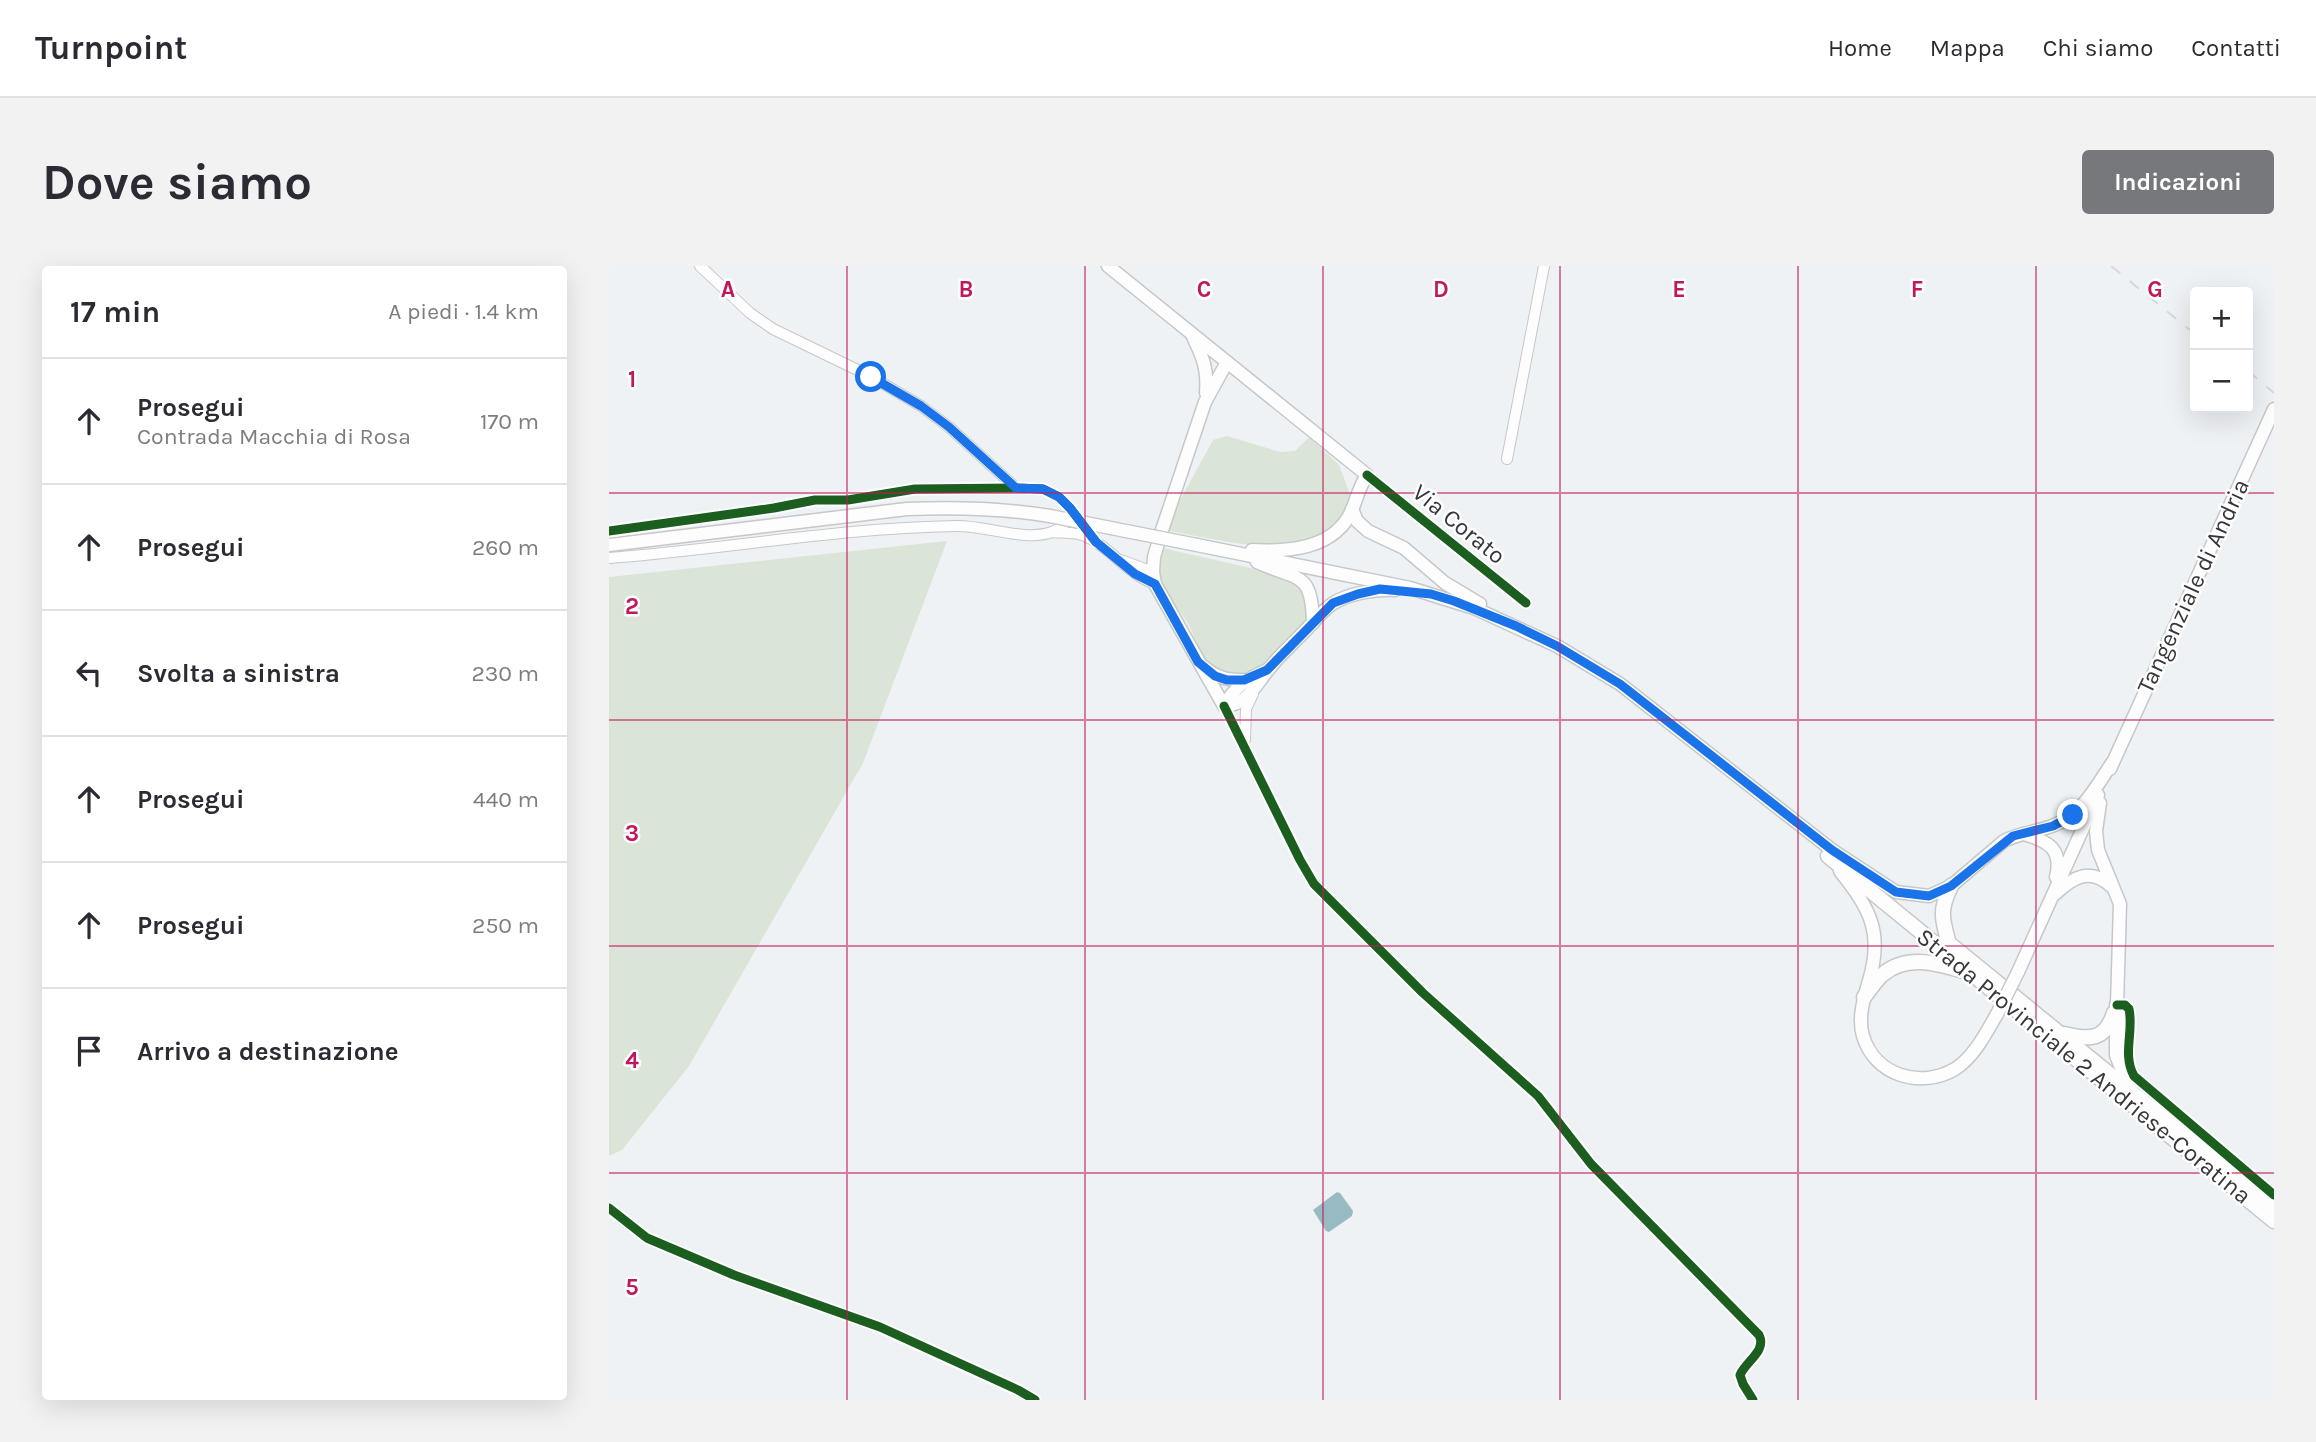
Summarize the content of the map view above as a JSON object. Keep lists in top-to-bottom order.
{
  "streets": {
    "highway": ["Strada Provinciale 2 Andriese-Coratina"],
    "main road": ["Via Corato", "Tangenziale di Andria"]
  },
  "page": {
    "header": "Turnpoint",
    "nav": [
      "Home",
      "Mappa",
      "Chi siamo",
      "Contatti"
    ],
    "buttons": "Indicazioni",
    "title": "Dove siamo",
    "heading": ["17 min", "A piedi · 1.4 km"],
    "map_buttons": ["+", "−"],
    "list": [
      ["Prosegui", "Contrada Macchia di Rosa", "170 m"],
      ["Prosegui", "260 m"],
      ["Svolta a sinistra", "230 m"],
      ["Prosegui", "440 m"],
      ["Prosegui", "250 m"],
      "Arrivo a destinazione"
    ]
  },
  "grid": {
    "columns": [
      "A",
      "B",
      "C",
      "D",
      "E",
      "F",
      "G"
    ],
    "rows": [
      "1",
      "2",
      "3",
      "4",
      "5"
    ]
  }
}
